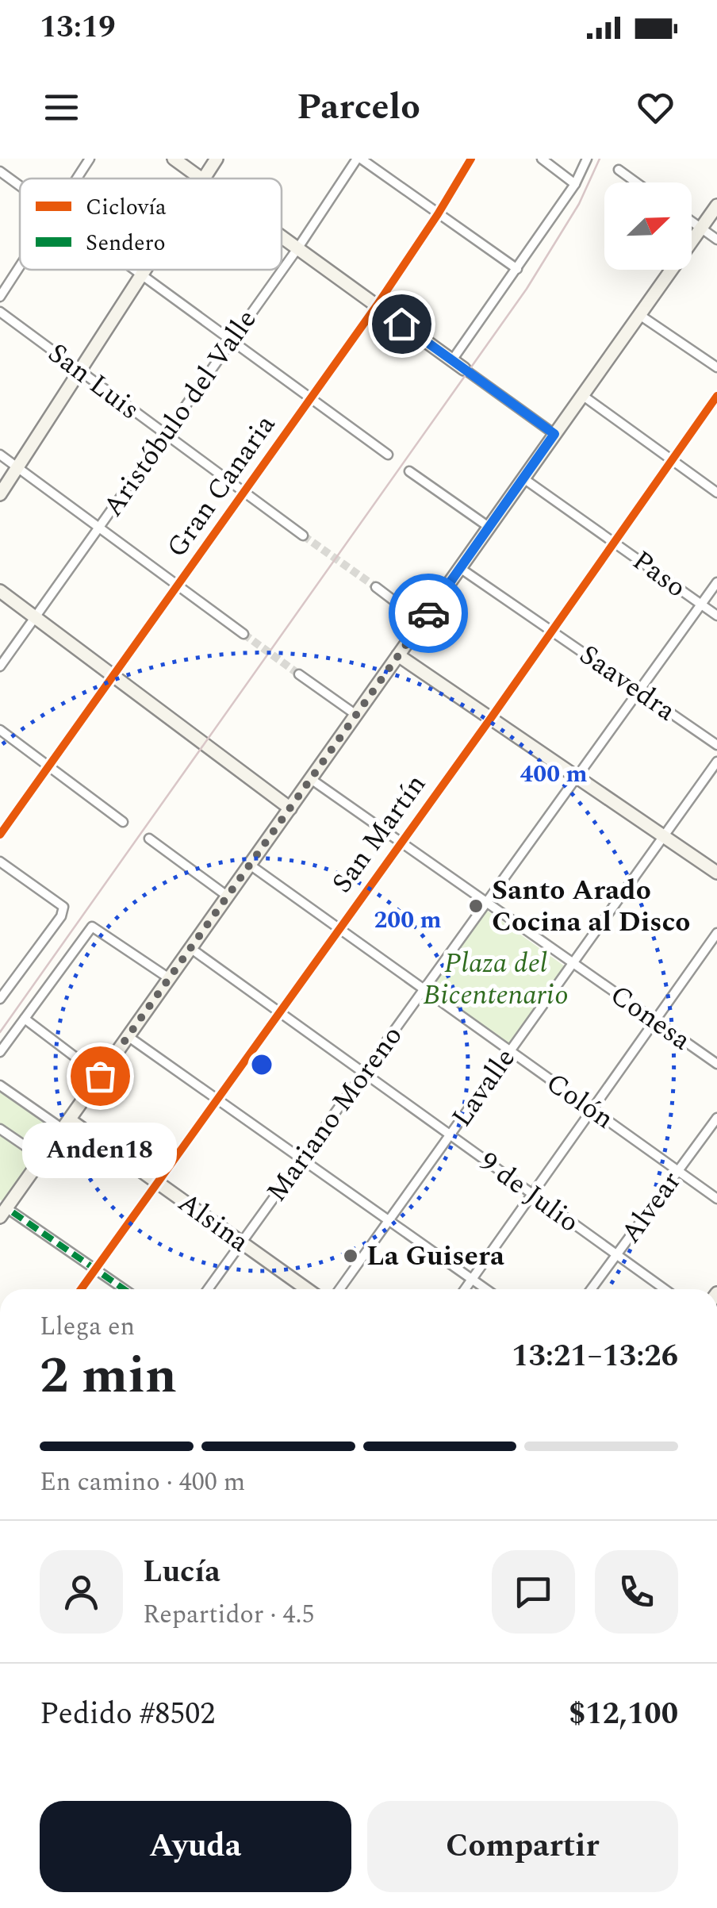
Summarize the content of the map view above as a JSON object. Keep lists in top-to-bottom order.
{
  "streets": {
    "main road": ["Alsina"],
    "street": [
      "San Luis",
      "Aristóbulo del Valle",
      "Gran Canaria",
      "Paso",
      "Saavedra",
      "San Martín",
      "Conesa",
      "Lavalle",
      "Colón",
      "Mariano Moreno",
      "9 de Julio",
      "Alvear"
    ]
  },
  "crossings": [
    ["San Luis", "Aristóbulo del Valle"],
    ["San Luis", "Gran Canaria"],
    ["Paso", "San Martín"],
    ["Paso", "Mariano Moreno"],
    ["Saavedra", "San Martín"],
    ["Saavedra", "Mariano Moreno"],
    ["San Martín", "Conesa"],
    ["San Martín", "Colón"],
    ["San Martín", "9 de Julio"],
    ["San Martín", "Alsina"],
    ["Conesa", "Lavalle"],
    ["Conesa", "Mariano Moreno"],
    ["Lavalle", "Colón"],
    ["Lavalle", "9 de Julio"],
    ["Colón", "Mariano Moreno"],
    ["Colón", "Alvear"],
    ["Mariano Moreno", "9 de Julio"],
    ["Mariano Moreno", "Alsina"],
    ["9 de Julio", "Alvear"]
  ],
  "parks": ["Plaza del Bicentenario"],
  "places": ["Santo Arado Cocina al Disco", "Anden18", "La Guisera"],
  "legend": ["Ciclovía", "Sendero"],
  "north": "top right",
  "page": {
    "status": "13:19",
    "header": "Parcelo",
    "bubble": "Anden18",
    "heading": ["2 min", "Llega en", "13:21–13:26"],
    "panel": [
      "Lucía",
      "Repartidor · 4.5",
      "Pedido #8502",
      "$12,100"
    ],
    "bar": "En camino · 400 m",
    "buttons": ["Ayuda", "Compartir"]
  },
  "rings": ["400 m", "200 m"]
}
